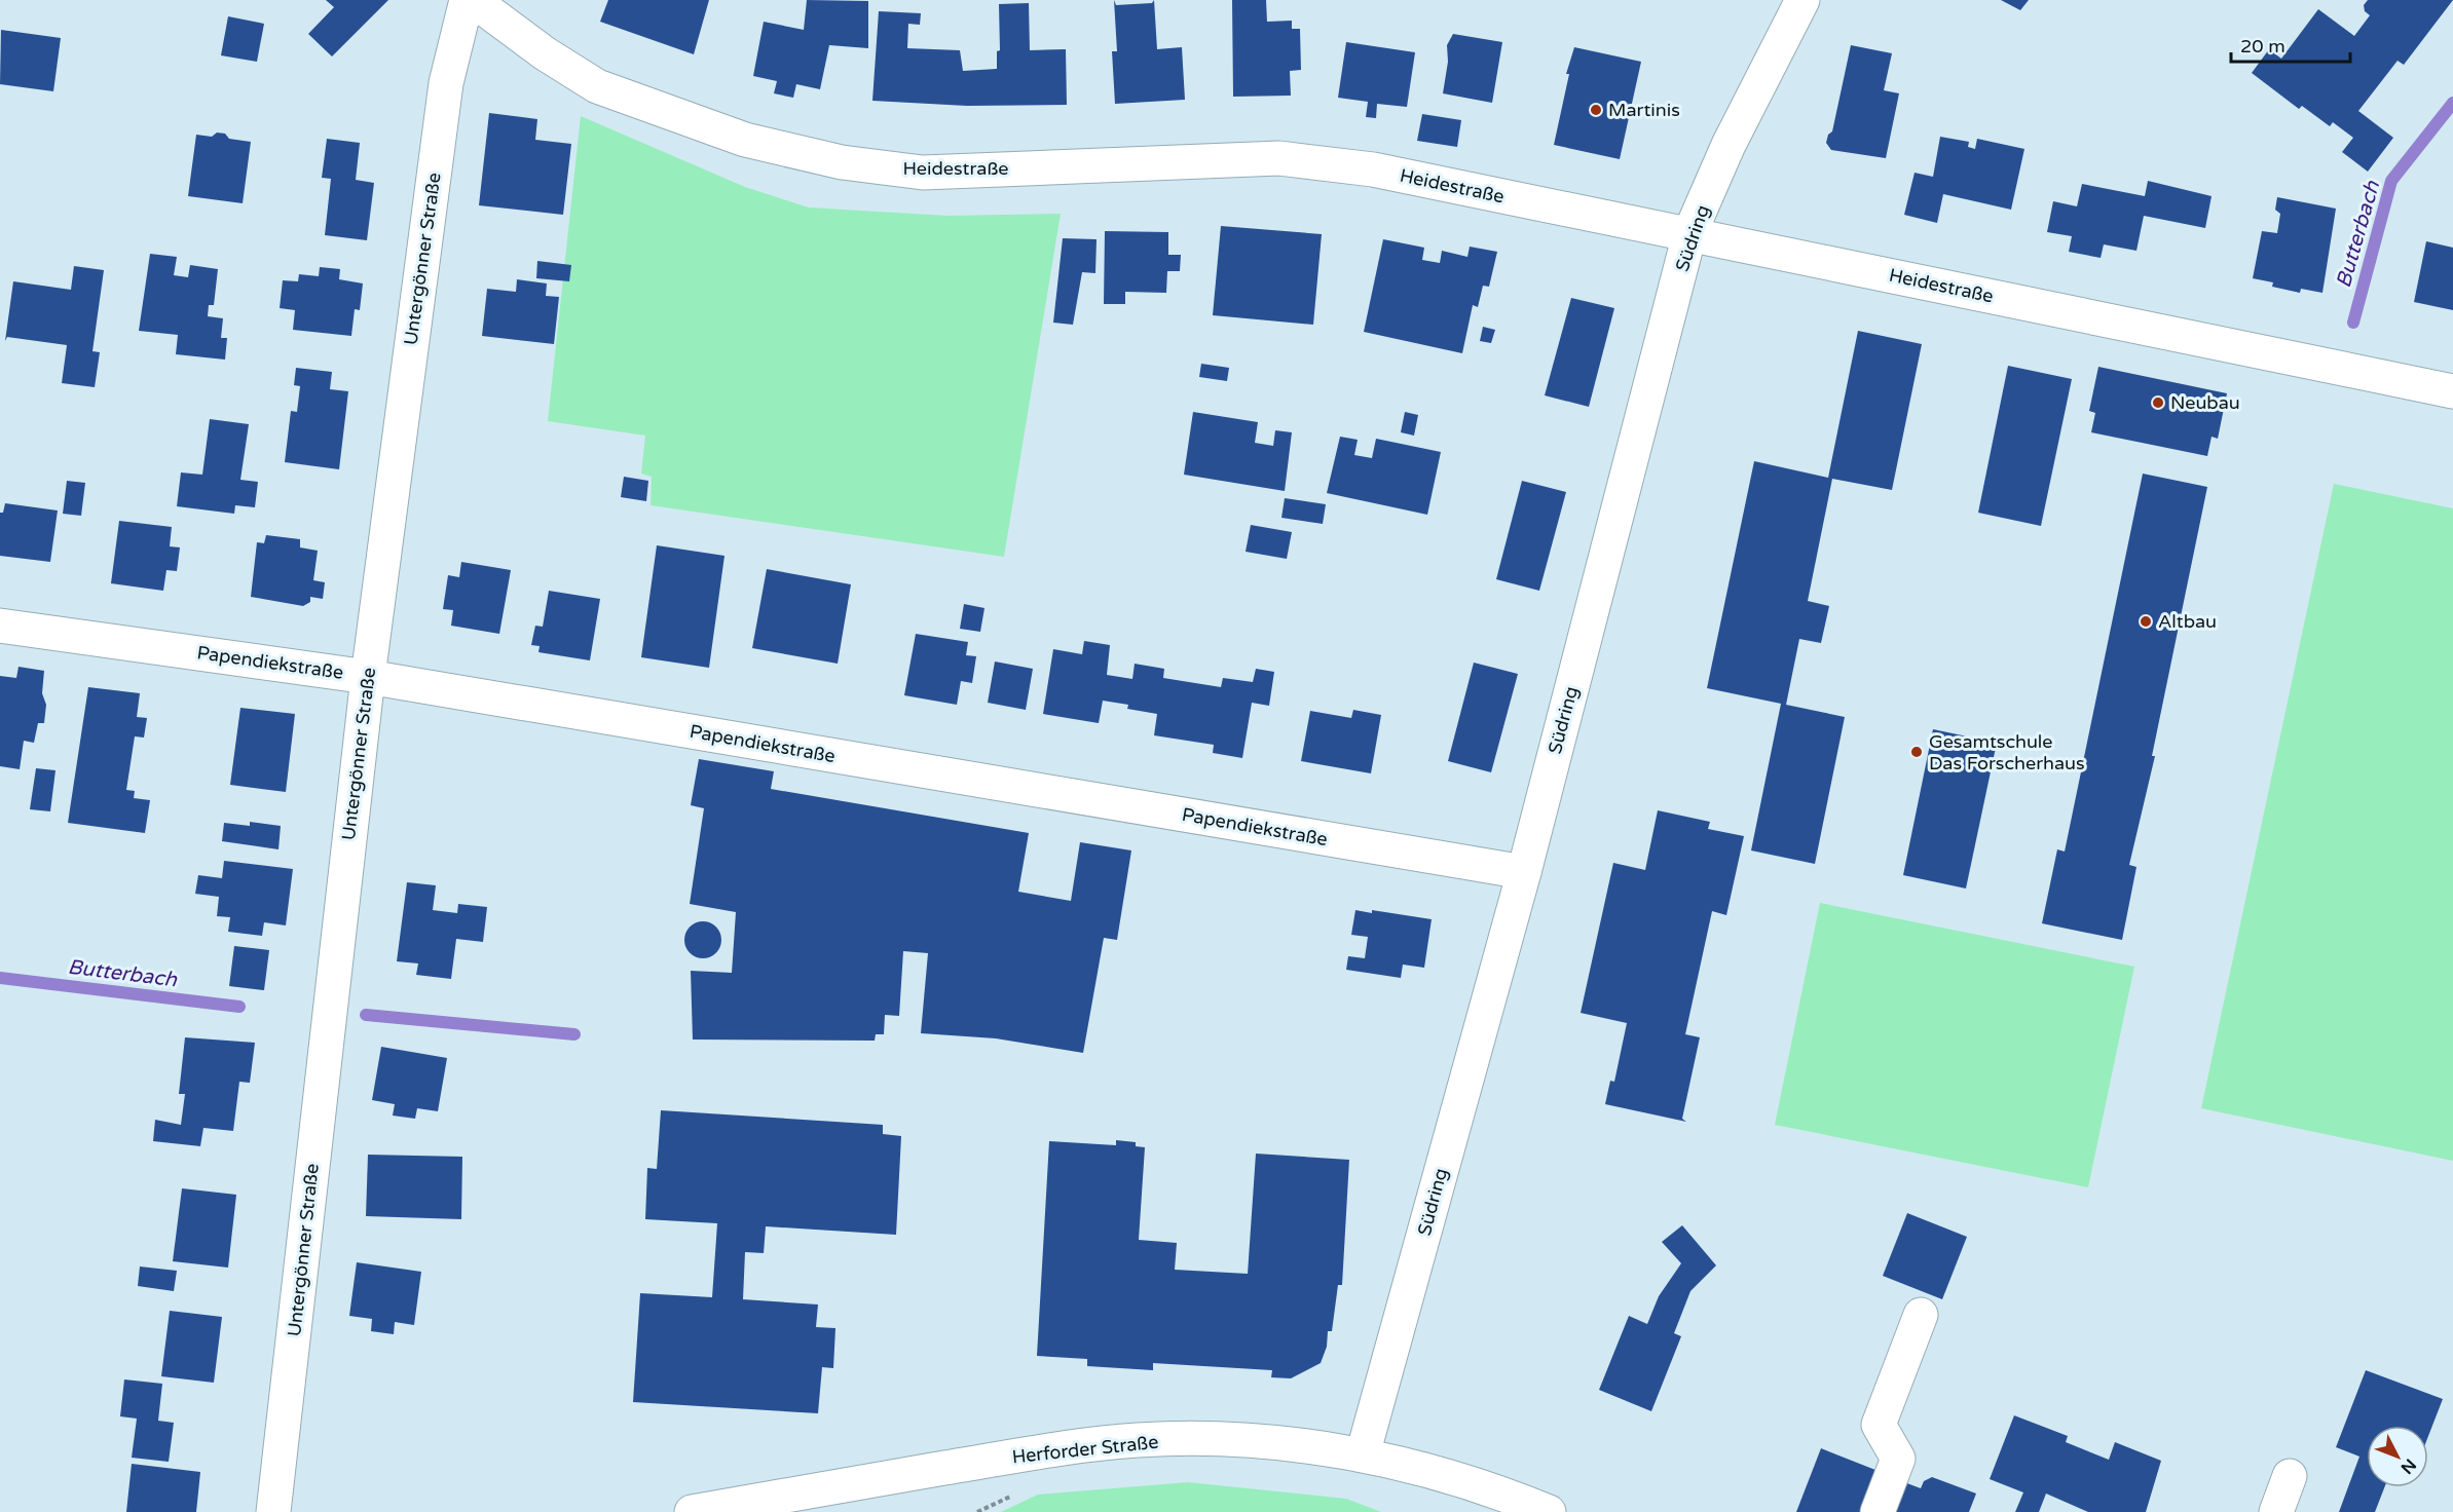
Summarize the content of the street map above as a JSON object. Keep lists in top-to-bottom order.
{
  "streets": {
    "street": [
      "Heidestraße",
      "Südring",
      "Untergönner Straße",
      "Papendiekstraße",
      "Herforder Straße"
    ]
  },
  "crossings": [
    ["Heidestraße", "Südring"],
    ["Südring", "Papendiekstraße"],
    ["Südring", "Herforder Straße"],
    ["Untergönner Straße", "Papendiekstraße"]
  ],
  "water": ["Butterbach"],
  "places": [
    "Martinis",
    "Neubau",
    "Altbau",
    "Gesamtschule Das Forscherhaus"
  ],
  "scale_bar": "20 m",
  "north": "bottom right"
}
